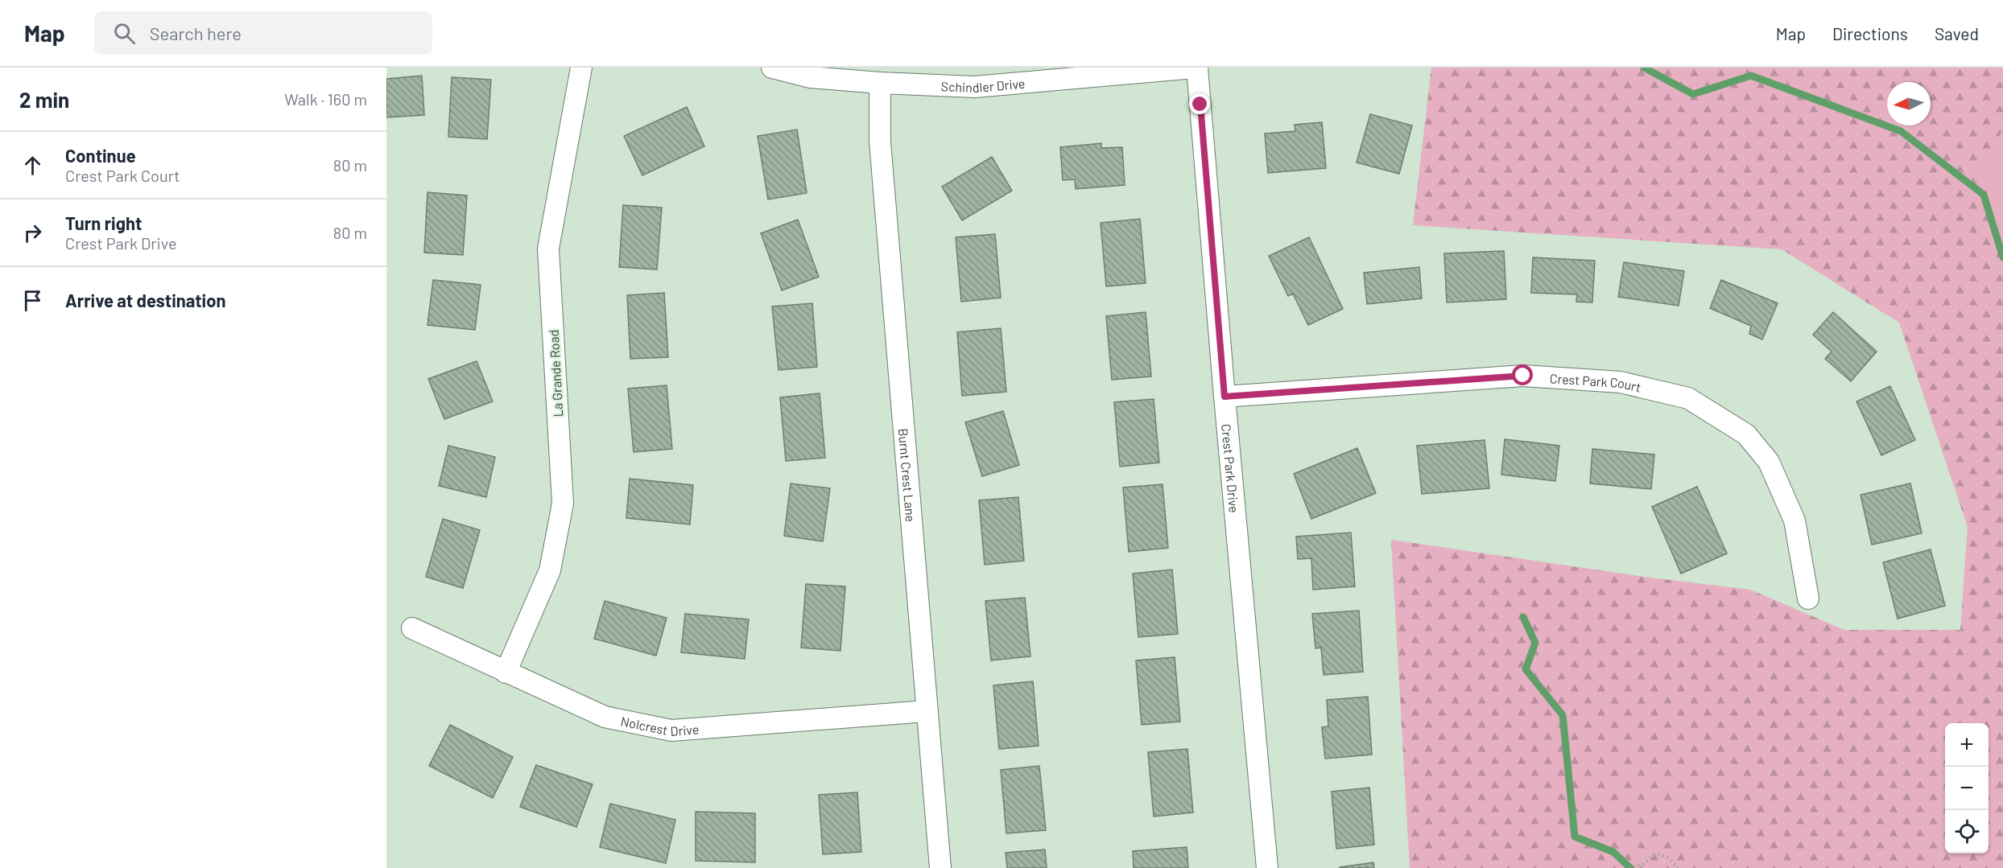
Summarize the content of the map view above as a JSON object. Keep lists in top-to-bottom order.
{
  "streets": {
    "street": [
      "Schindler Drive",
      "La Grande Road",
      "Crest Park Court",
      "Crest Park Drive",
      "Burnt Crest Lane",
      "Nolcrest Drive"
    ]
  },
  "crossings": [
    ["Schindler Drive", "Crest Park Drive"],
    ["Schindler Drive", "Burnt Crest Lane"],
    ["La Grande Road", "Nolcrest Drive"],
    ["Crest Park Court", "Crest Park Drive"],
    ["Burnt Crest Lane", "Nolcrest Drive"]
  ],
  "north": "left",
  "page": {
    "header": "Map",
    "search": "Search here",
    "nav": ["Map", "Directions", "Saved"],
    "heading": ["2 min", "Walk · 160 m"],
    "list": [
      ["Continue", "Crest Park Court", "80 m"],
      ["Turn right", "Crest Park Drive", "80 m"],
      "Arrive at destination"
    ],
    "map_buttons": ["+", "−"]
  }
}
